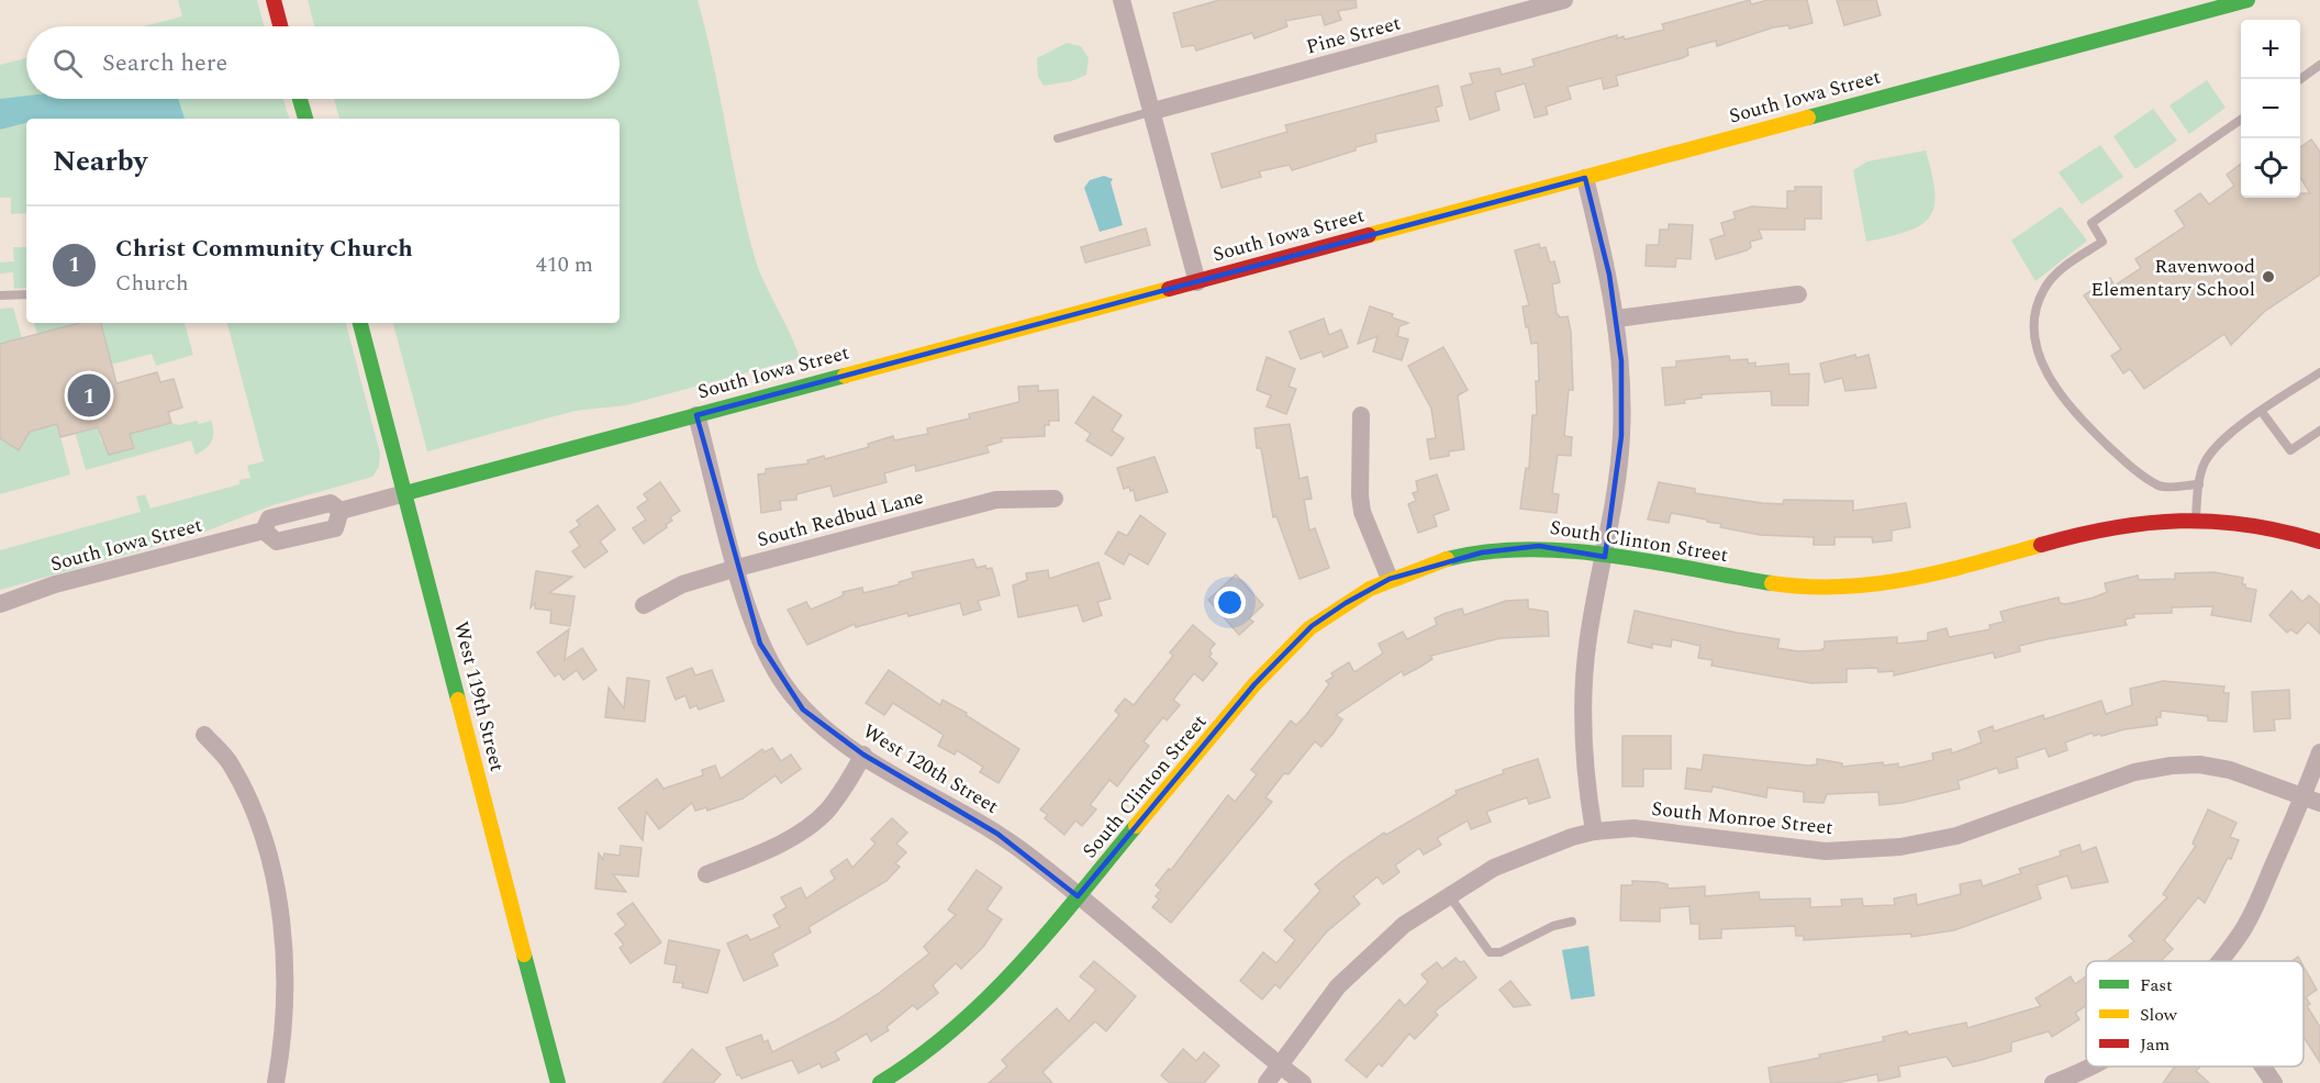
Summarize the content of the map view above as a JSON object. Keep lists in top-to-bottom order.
{
  "streets": {
    "street": [
      "Pine Street",
      "South Iowa Street",
      "South Redbud Lane",
      "South Clinton Street",
      "West 119th Street",
      "West 120th Street",
      "South Monroe Street"
    ]
  },
  "crossings": [
    ["South Iowa Street", "West 119th Street"],
    ["South Iowa Street", "West 120th Street"],
    ["South Redbud Lane", "West 120th Street"],
    ["South Clinton Street", "West 120th Street"],
    ["West 120th Street", "South Monroe Street"]
  ],
  "places": ["Ravenwood Elementary School"],
  "legend": ["Fast", "Slow", "Jam"],
  "page": {
    "map_buttons": ["+", "−"],
    "search": "Search here",
    "heading": "Nearby",
    "list": [
      {
        "mark": "1",
        "name": "Christ Community Church",
        "note": "Church",
        "value": "410 m"
      }
    ],
    "pins": "1"
  }
}
